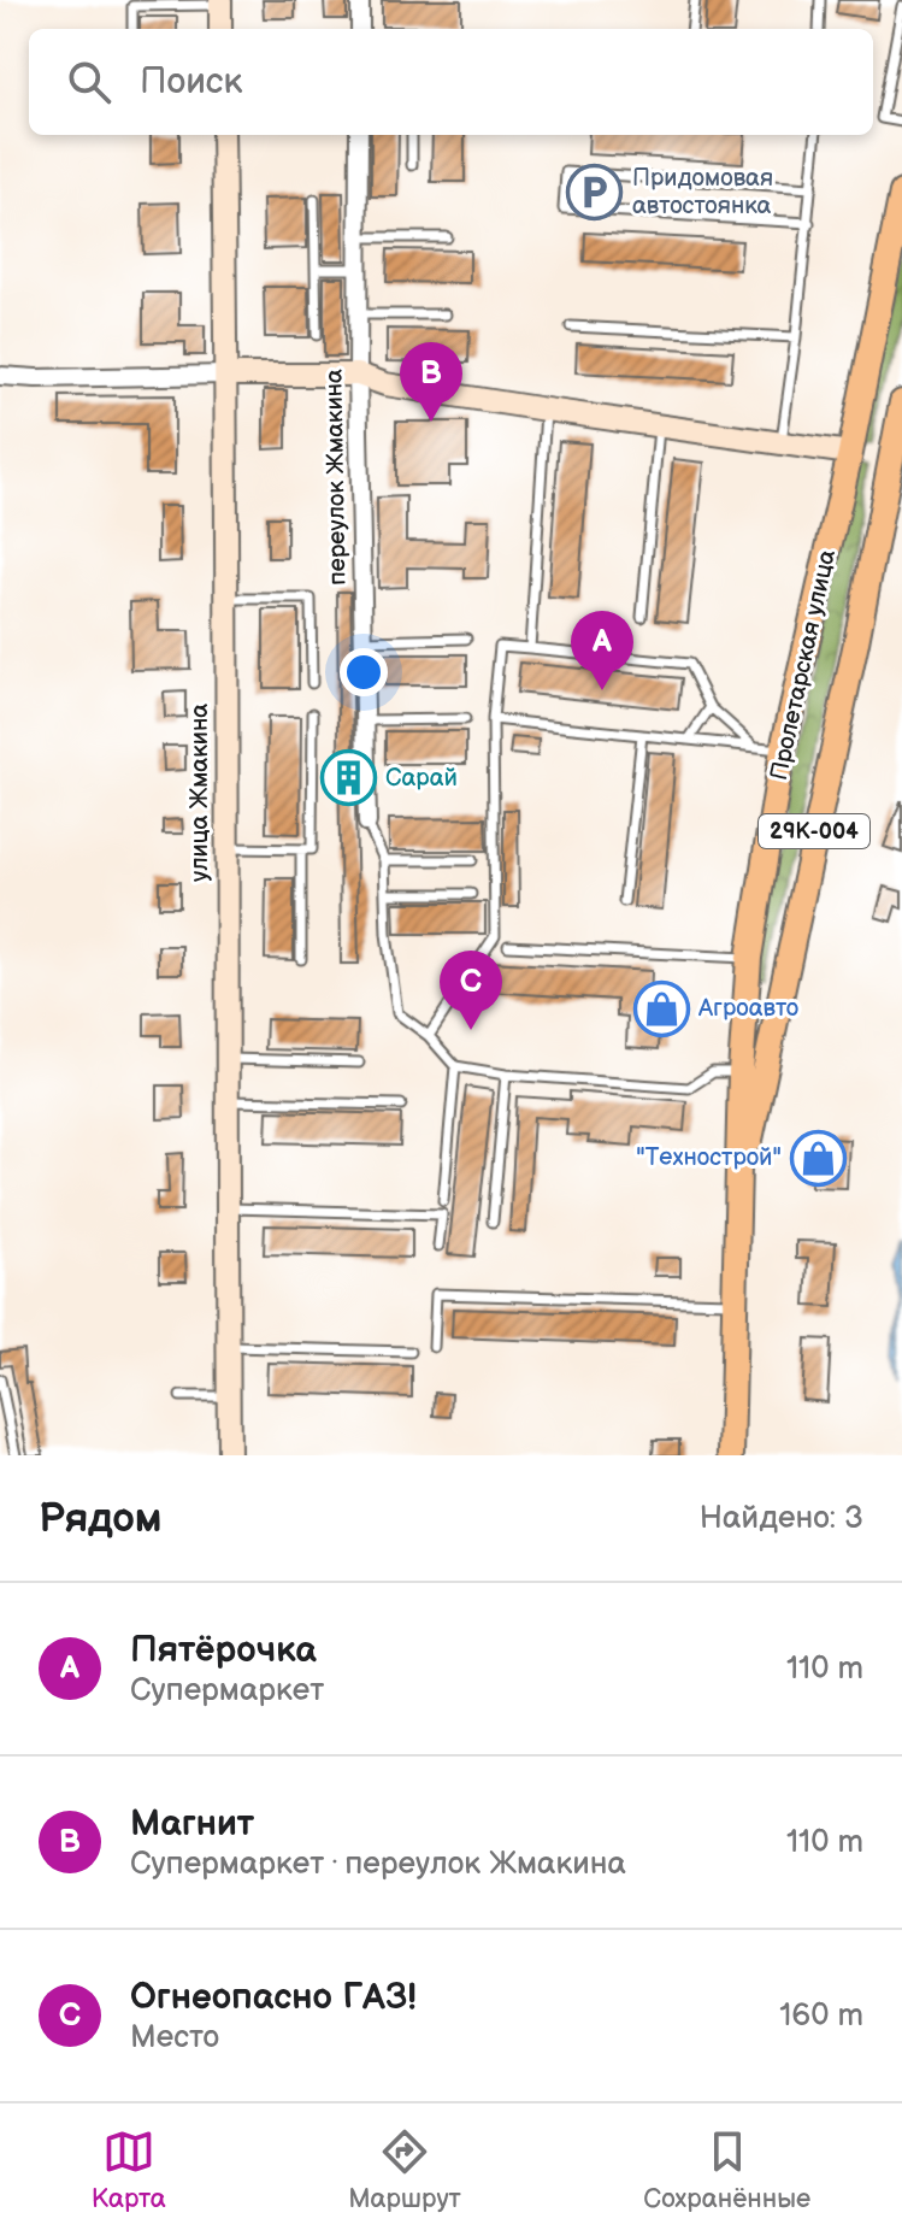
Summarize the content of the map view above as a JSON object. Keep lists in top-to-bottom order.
{
  "streets": {
    "main road": ["Пролетарская улица", "29К-004"],
    "street": ["переулок Жмакина", "улица Жмакина"]
  },
  "places": {
    "parking": ["Придомовая автостоянка"],
    "building": ["Сарай"],
    "shop": ["Агроавто", "\"Технострой\""]
  },
  "page": {
    "search": "Поиск",
    "pins": ["B", "A", "C"],
    "heading": ["Рядом", "Найдено: 3"],
    "list": [
      {
        "mark": "A",
        "name": "Пятёрочка",
        "note": "Супермаркет",
        "value": "110 m"
      },
      {
        "mark": "B",
        "name": "Магнит",
        "note": "Супермаркет · переулок Жмакина",
        "value": "110 m"
      },
      {
        "mark": "C",
        "name": "Огнеопасно ГАЗ!",
        "note": "Место",
        "value": "160 m"
      }
    ],
    "nav": ["Карта", "Маршрут", "Сохранённые"]
  }
}
